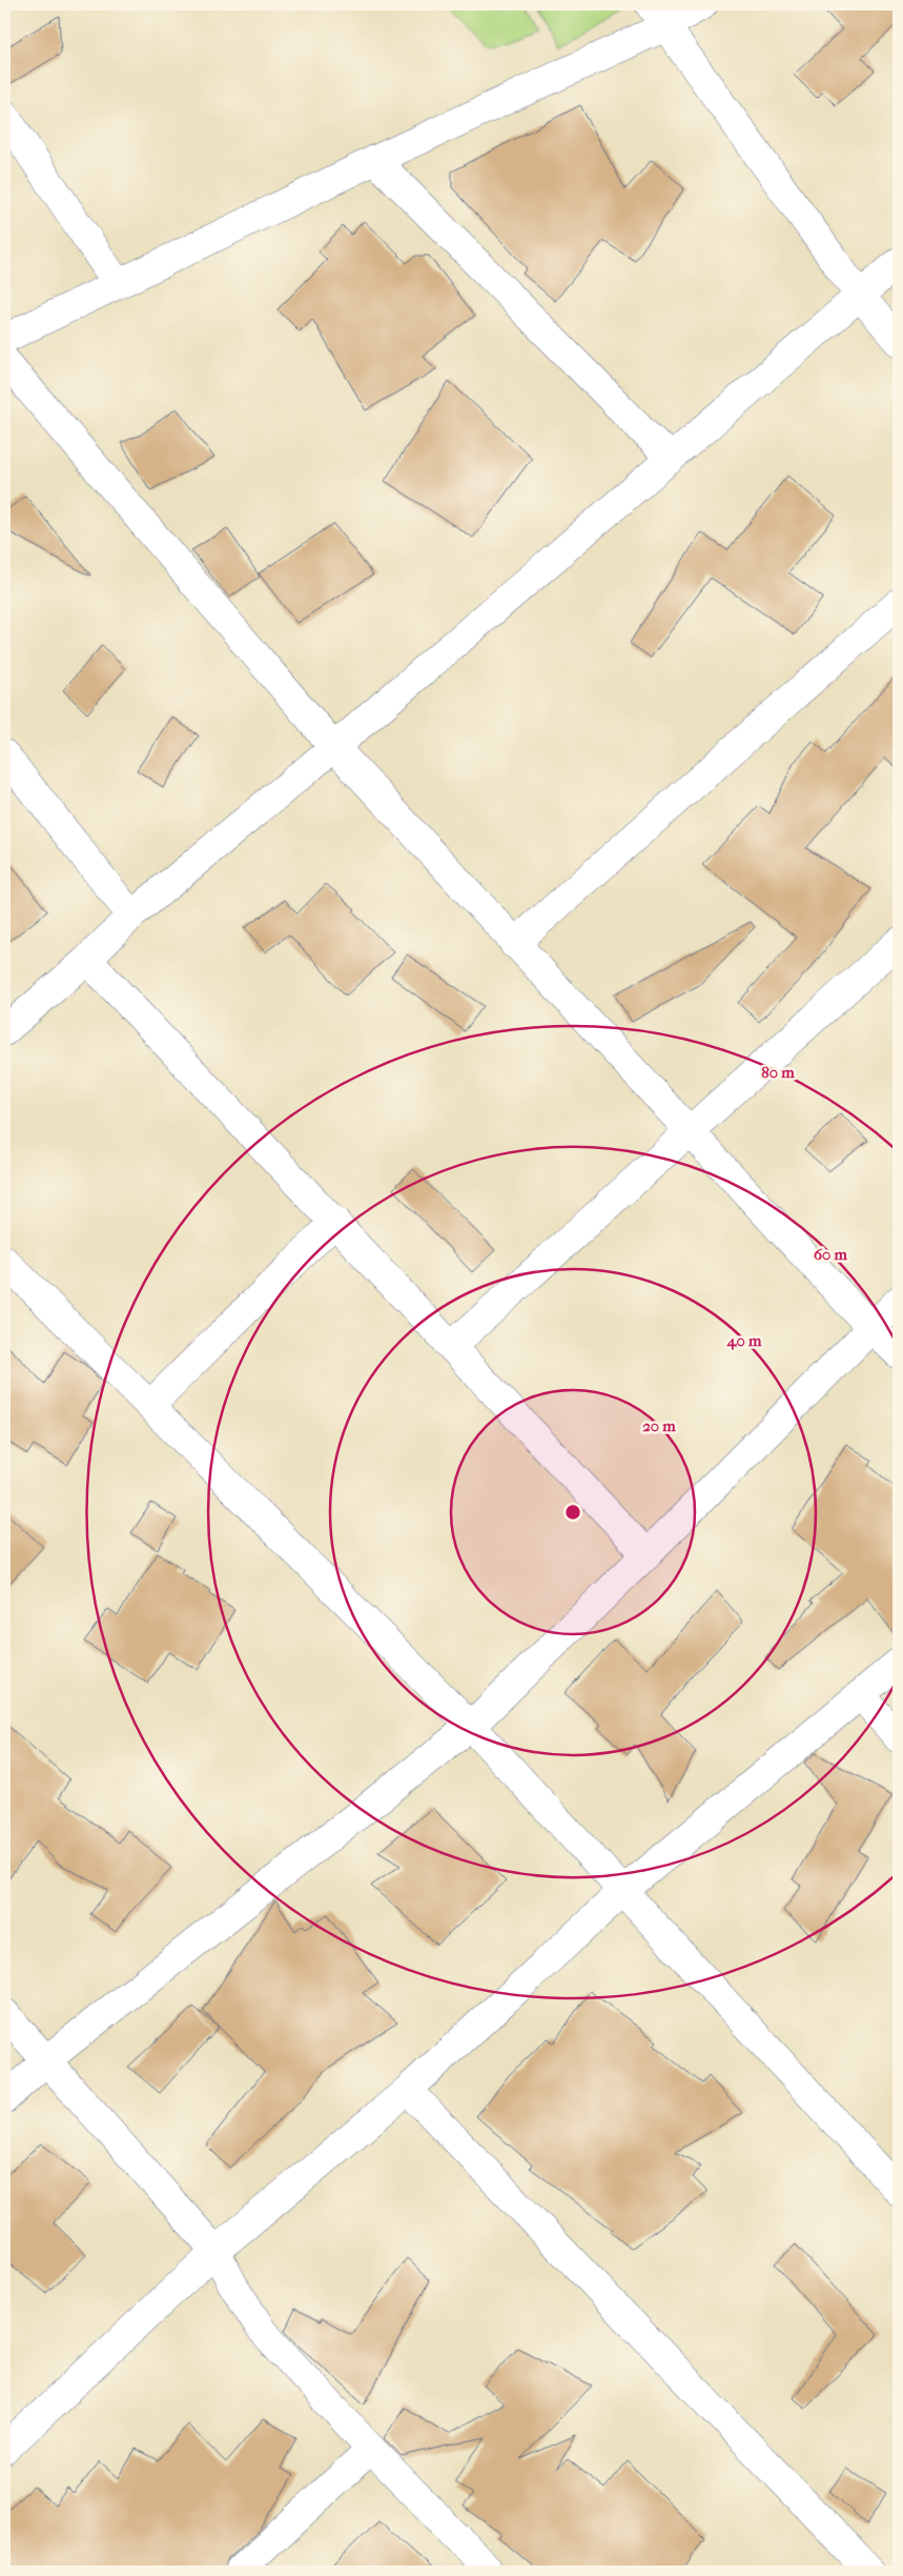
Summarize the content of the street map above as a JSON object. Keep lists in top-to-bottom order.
{
  "rings": [
    "80 m",
    "60 m",
    "40 m",
    "20 m"
  ]
}
